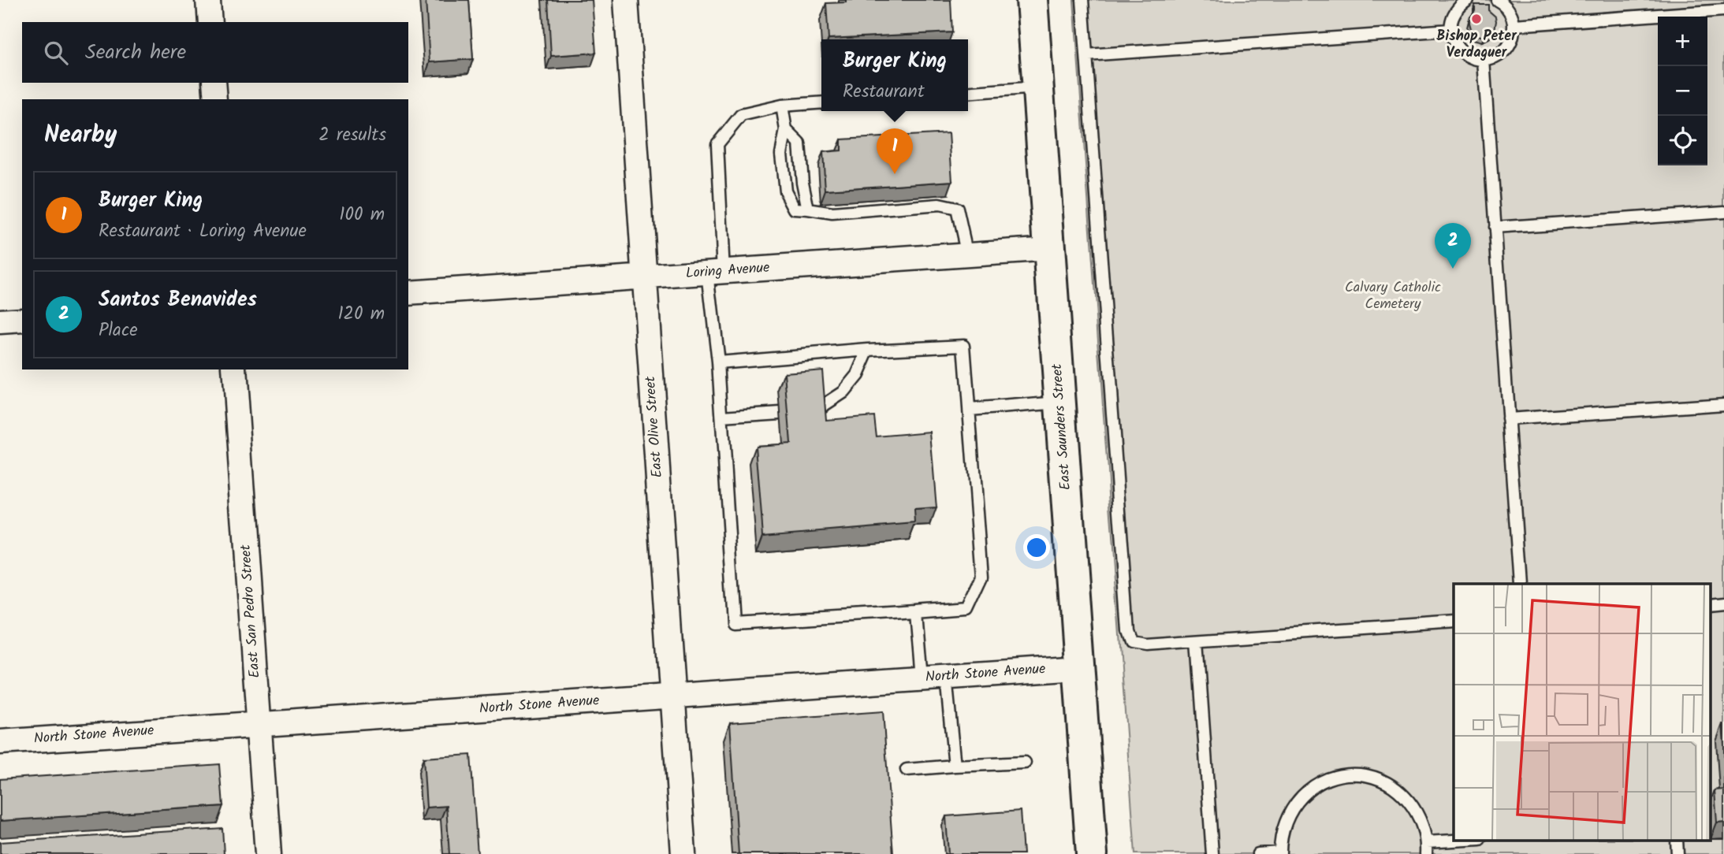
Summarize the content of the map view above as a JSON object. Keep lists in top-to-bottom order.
{
  "streets": {
    "main road": ["East Saunders Street"],
    "street": [
      "Loring Avenue",
      "East Olive Street",
      "East San Pedro Street",
      "North Stone Avenue"
    ]
  },
  "crossings": [
    ["Loring Avenue", "East Olive Street"],
    ["Loring Avenue", "East Saunders Street"],
    ["East Olive Street", "North Stone Avenue"],
    ["East Saunders Street", "North Stone Avenue"],
    ["East San Pedro Street", "North Stone Avenue"]
  ],
  "parks": ["Calvary Catholic Cemetery"],
  "places": ["Bishop Peter Verdaguer"],
  "page": {
    "map_buttons": ["+", "−"],
    "search": "Search here",
    "popup": ["Burger King", "Restaurant"],
    "heading": ["Nearby", "2 results"],
    "pins": ["1", "2"],
    "list": [
      {
        "mark": "1",
        "name": "Burger King",
        "note": "Restaurant · Loring Avenue",
        "value": "100 m"
      },
      {
        "mark": "2",
        "name": "Santos Benavides",
        "note": "Place",
        "value": "120 m"
      }
    ]
  }
}
